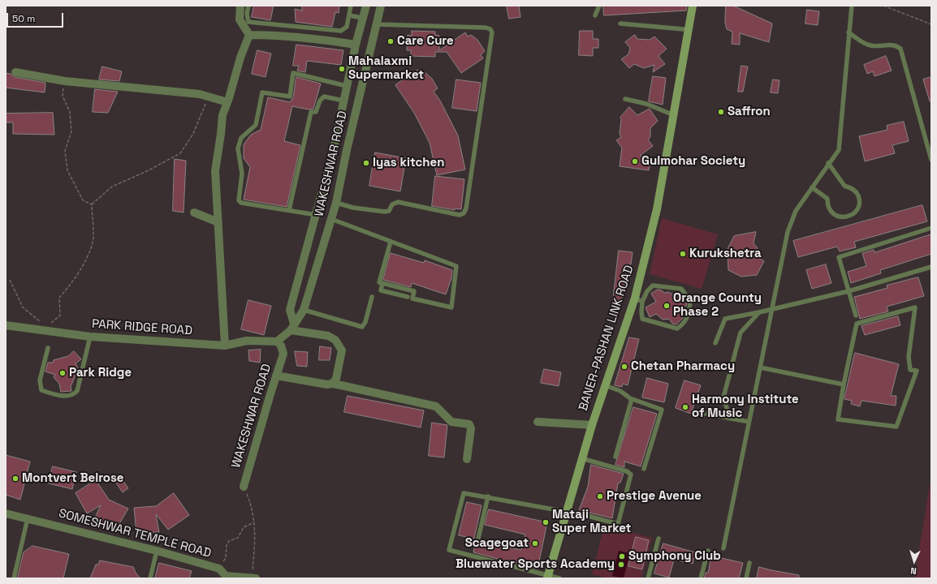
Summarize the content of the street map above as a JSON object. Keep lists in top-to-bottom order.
{
  "streets": {
    "street": [
      "WAKESHWAR ROAD",
      "PARK RIDGE ROAD",
      "BANER-PASHAN LINK ROAD",
      "SOMESHWAR TEMPLE ROAD"
    ]
  },
  "crossings": [
    ["WAKESHWAR ROAD", "PARK RIDGE ROAD"]
  ],
  "places": [
    "Care Cure",
    "Mahalaxmi Supermarket",
    "Saffron",
    "Gulmohar Society",
    "Iyas kitchen",
    "Kurukshetra",
    "Orange County Phase 2",
    "Chetan Pharmacy",
    "Park Ridge",
    "Harmony Institute of Music",
    "Montvert Belrose",
    "Prestige Avenue",
    "Mataji Super Market",
    "Scagegoat",
    "Symphony Club",
    "Bluewater Sports Academy"
  ],
  "scale_bar": "50 m",
  "north": "bottom"
}
